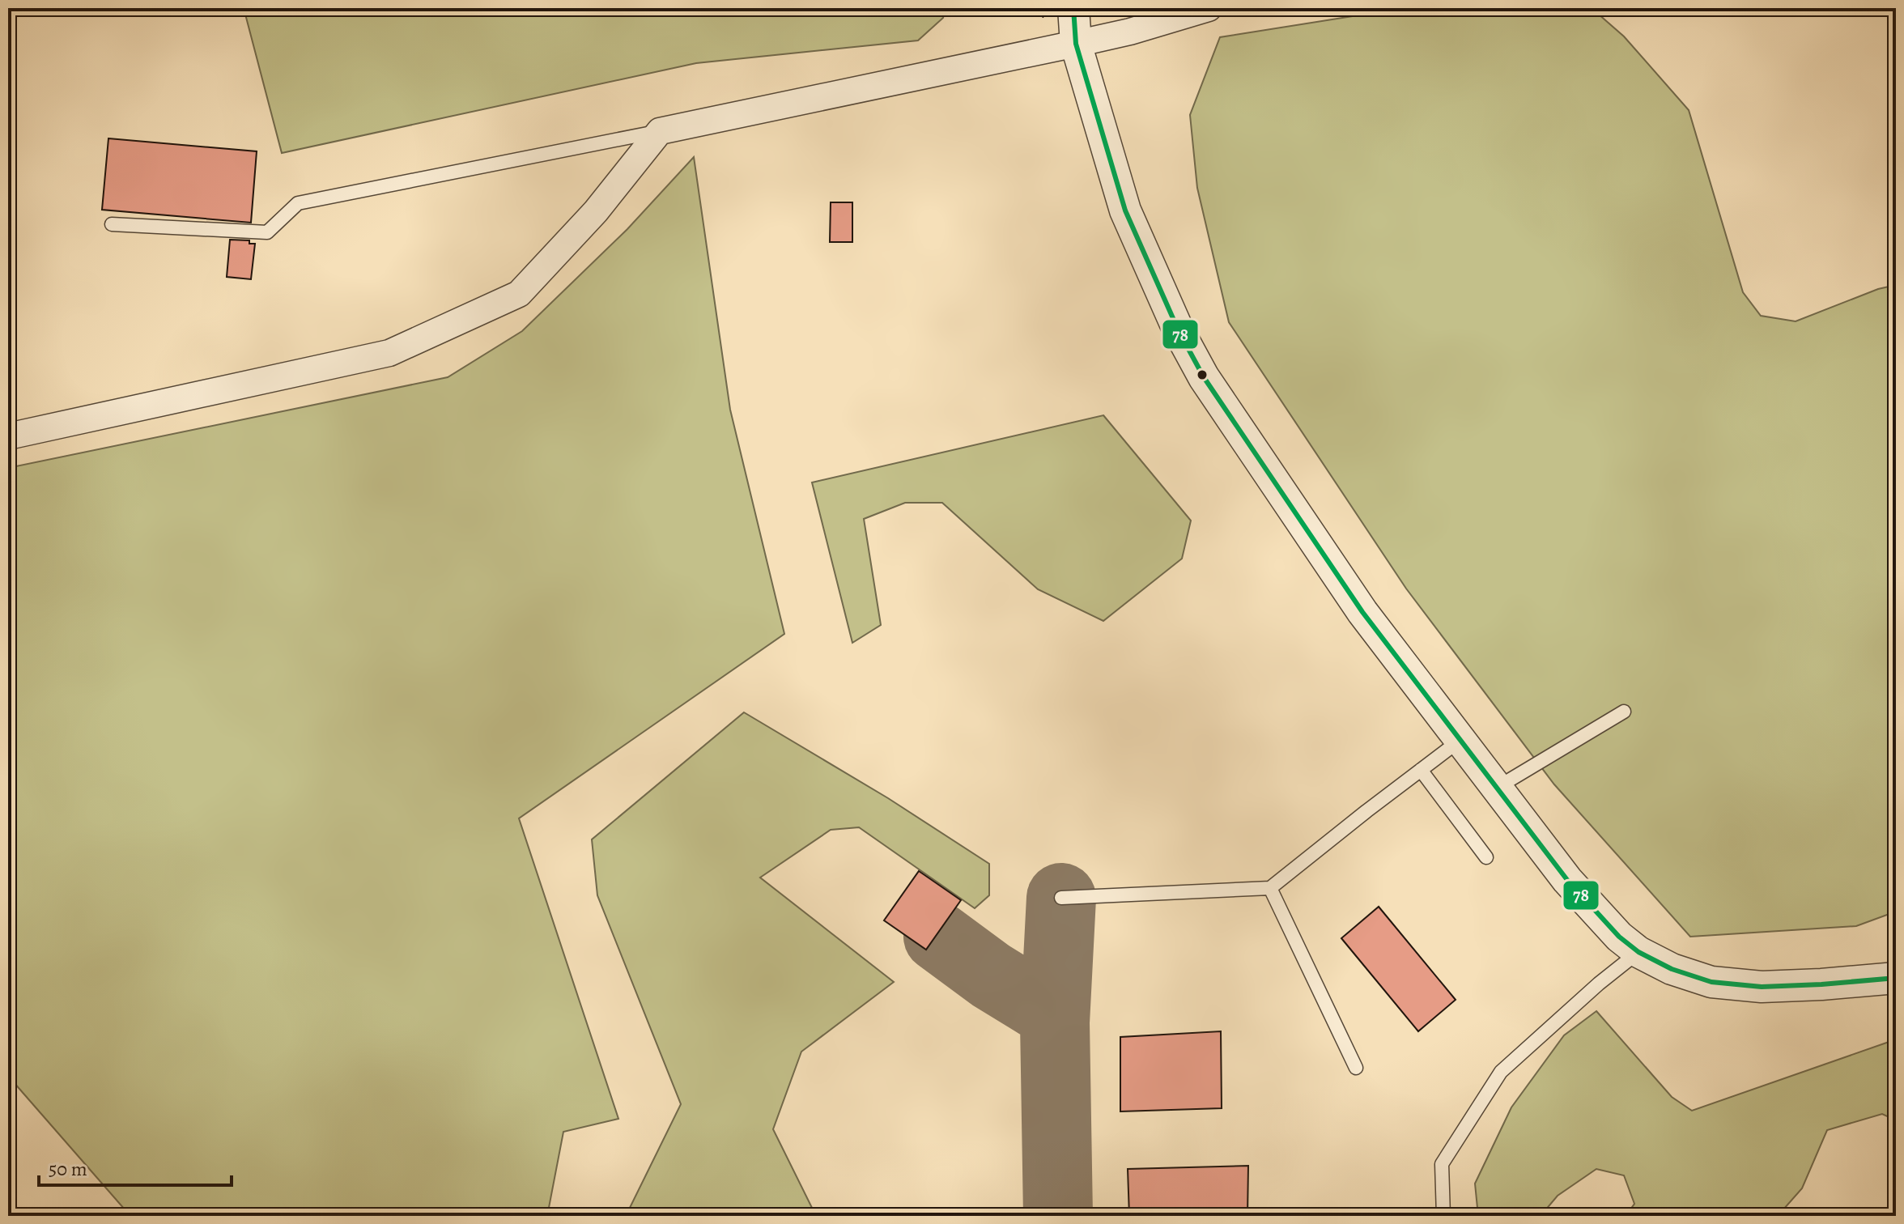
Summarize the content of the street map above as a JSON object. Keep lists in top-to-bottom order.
{
  "lines": ["transit line 78"],
  "scale_bar": "50 m"
}
